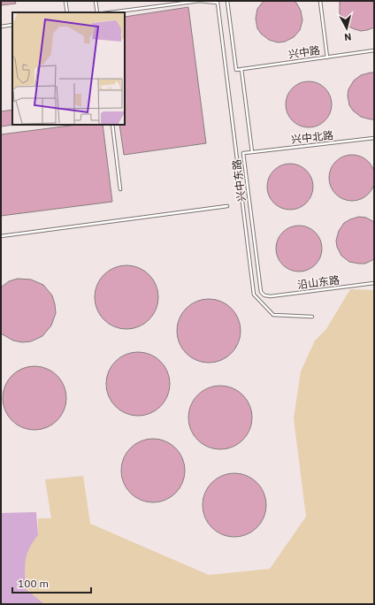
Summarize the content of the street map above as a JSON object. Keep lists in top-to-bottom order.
{
  "streets": {
    "lane": [
      "兴中路",
      "兴中北路",
      "兴中东路",
      "沿山东路"
    ]
  },
  "crossings": [
    ["兴中路", "兴中东路"],
    ["兴中北路", "兴中东路"],
    ["兴中东路", "沿山东路"]
  ],
  "scale_bar": "100 m",
  "north": "bottom"
}
